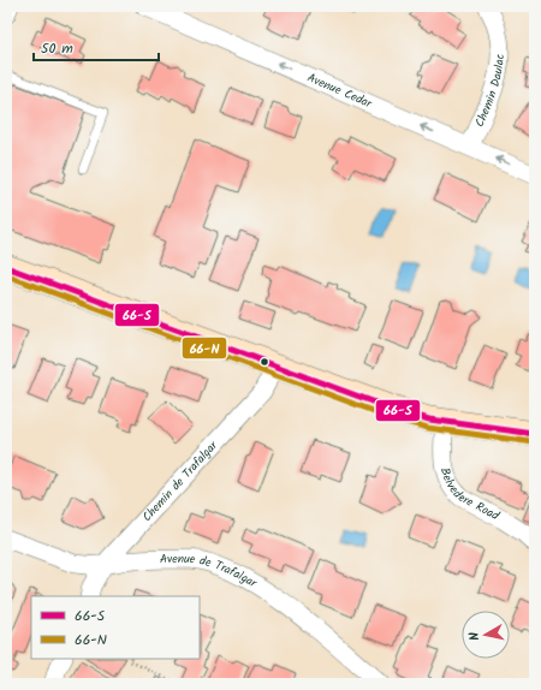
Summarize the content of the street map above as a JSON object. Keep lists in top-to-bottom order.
{
  "streets": {
    "street": [
      "Avenue Cedar",
      "Chemin Daulac",
      "Chemin de Trafalgar",
      "Belvedere Road",
      "Avenue de Trafalgar"
    ]
  },
  "crossings": [
    ["Avenue Cedar", "Chemin Daulac"],
    ["Chemin de Trafalgar", "Avenue de Trafalgar"]
  ],
  "one_way": ["Avenue Cedar"],
  "lines": ["transit line 66-S", "transit line 66-N"],
  "legend": ["66-S", "66-N"],
  "scale_bar": "50 m",
  "north": "left"
}
